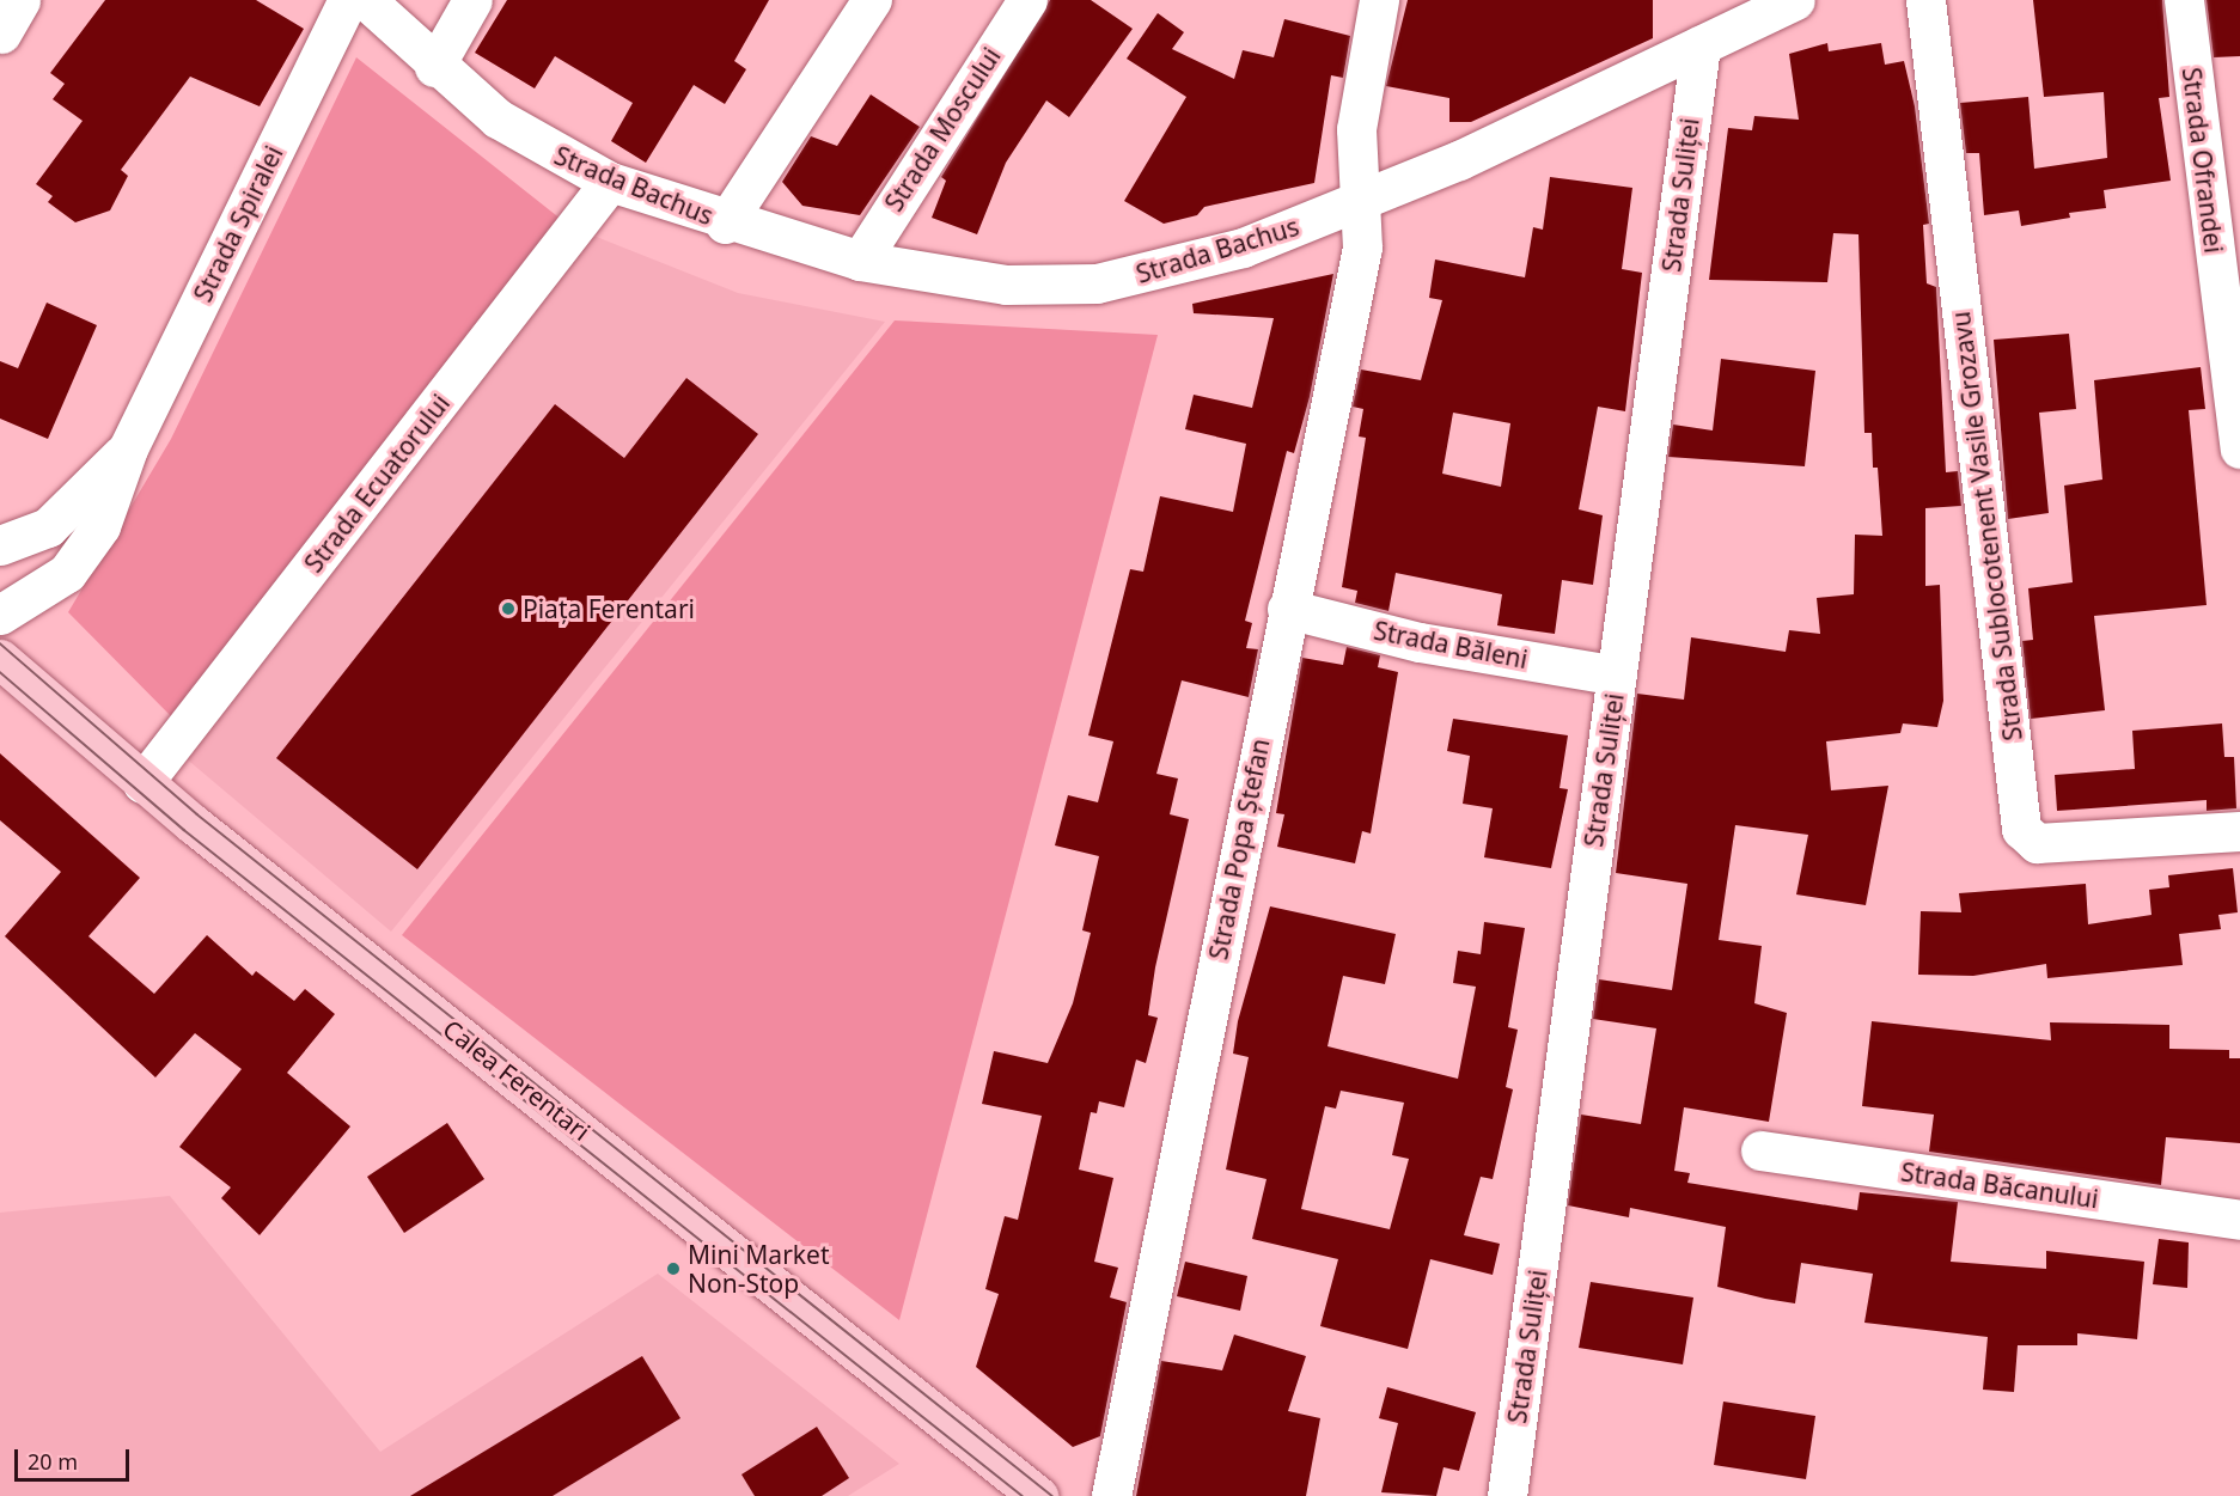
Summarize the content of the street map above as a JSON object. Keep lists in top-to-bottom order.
{
  "streets": {
    "main road": ["Calea Ferentari"],
    "street": [
      "Strada Moscului",
      "Strada Ofrandei",
      "Strada Bachus",
      "Strada Suliței",
      "Strada Spiralei",
      "Strada Ecuatorului",
      "Strada Sublocotenent Vasile Grozavu",
      "Strada Băleni",
      "Strada Popa Ștefan",
      "Strada Băcanului"
    ]
  },
  "crossings": [
    ["Strada Moscului", "Strada Bachus"],
    ["Strada Bachus", "Strada Suliței"],
    ["Strada Bachus", "Strada Ecuatorului"],
    ["Strada Bachus", "Strada Popa Ștefan"],
    ["Strada Suliței", "Strada Băleni"],
    ["Strada Ecuatorului", "Calea Ferentari"],
    ["Strada Băleni", "Strada Popa Ștefan"]
  ],
  "places": ["Piața Ferentari", "Mini Market Non-Stop"],
  "scale_bar": "20 m"
}
